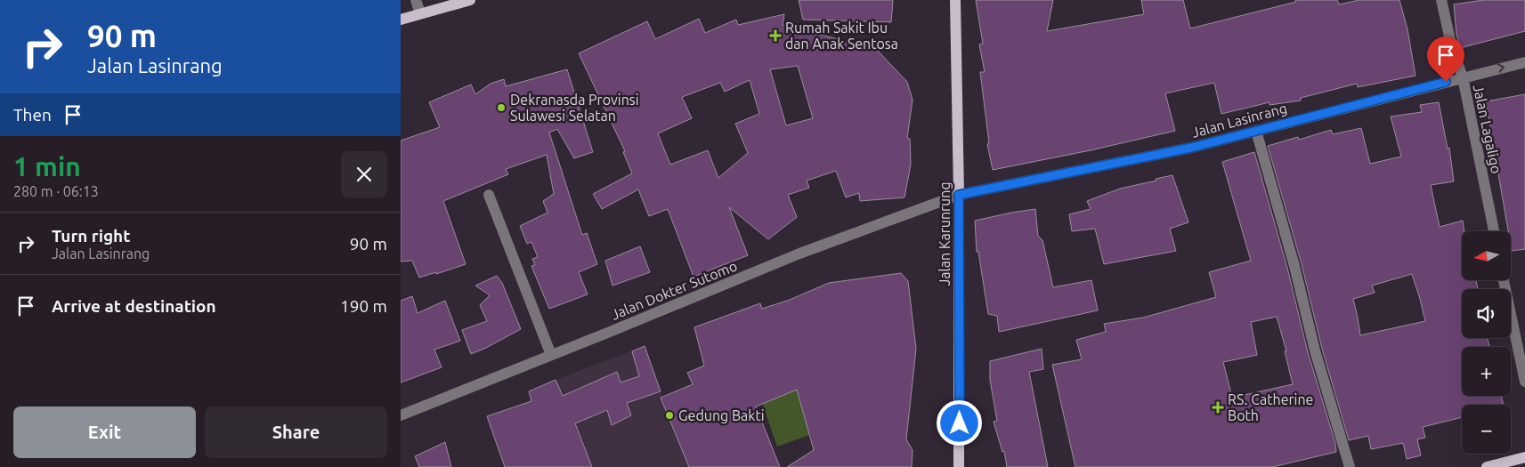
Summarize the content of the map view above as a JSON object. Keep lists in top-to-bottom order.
{
  "streets": {
    "main road": ["Jalan Karunrung"],
    "street": ["Jalan Lasinrang", "Jalan Lagaligo", "Jalan Dokter Sutomo"]
  },
  "crossings": [
    ["Jalan Lasinrang", "Jalan Lagaligo"],
    ["Jalan Lasinrang", "Jalan Karunrung"],
    ["Jalan Lasinrang", "Jalan Dokter Sutomo"],
    ["Jalan Karunrung", "Jalan Dokter Sutomo"]
  ],
  "places": {
    "health": ["Rumah Sakit Ibu dan Anak Sentosa", "RS. Catherine Both"],
    "other": ["Dekranasda Provinsi Sulawesi Selatan", "Gedung Bakti"]
  },
  "north": "left",
  "page": {
    "turn": ["90 m", "Jalan Lasinrang"],
    "then": "Then",
    "heading": ["1 min", "280 m · 06:13"],
    "list": [
      {
        "name": "Turn right",
        "note": "Jalan Lasinrang",
        "value": "90 m"
      },
      {
        "name": "Arrive at destination",
        "value": "190 m"
      }
    ],
    "map_buttons": ["+", "−"],
    "buttons": ["Exit", "Share"]
  }
}
